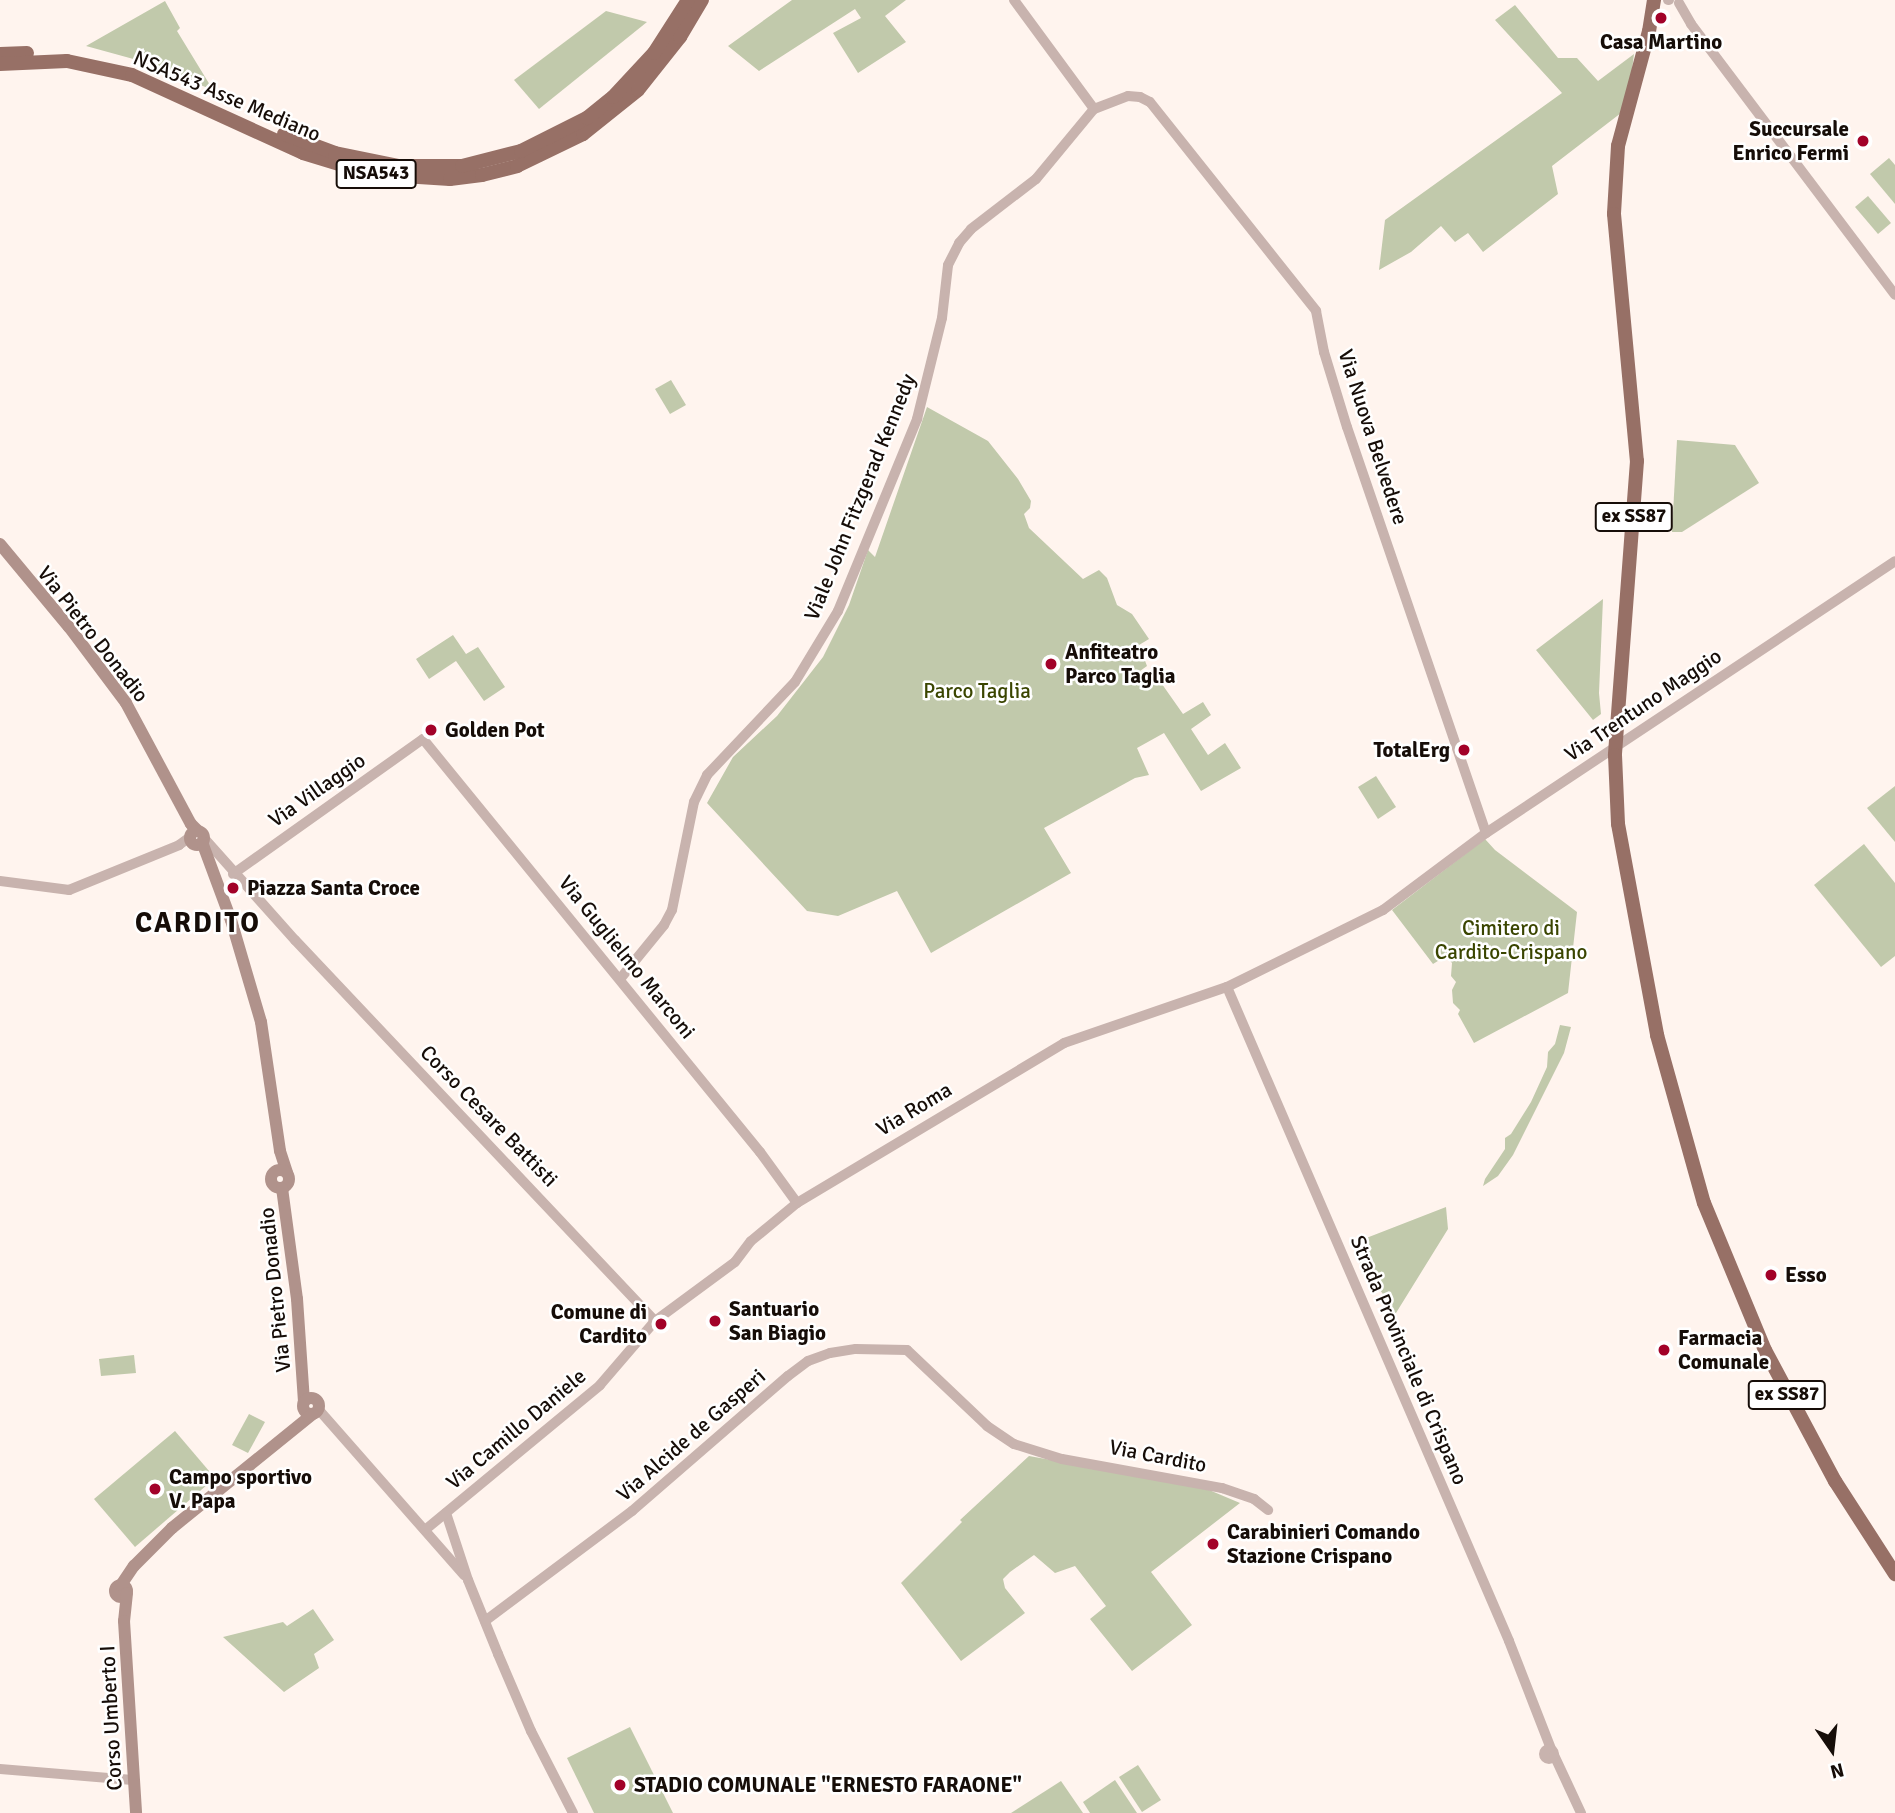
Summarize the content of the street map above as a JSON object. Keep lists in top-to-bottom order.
{
  "streets": {
    "highway": ["NSA543 Asse Mediano", "NSA543", "ex SS87"],
    "main road": ["Via Pietro Donadio", "Corso Umberto I"],
    "street": [
      "Via Nuova Belvedere",
      "Viale John Fitzgerad Kennedy",
      "Via Trentuno Maggio",
      "Via Villaggio",
      "Via Guglielmo Marconi",
      "Via Roma",
      "Corso Cesare Battisti",
      "Strada Provinciale di Crispano",
      "Via Camillo Daniele",
      "Via Alcide de Gasperi",
      "Via Cardito"
    ]
  },
  "crossings": [
    ["Via Nuova Belvedere", "Viale John Fitzgerad Kennedy"],
    ["Via Nuova Belvedere", "Via Trentuno Maggio"],
    ["Viale John Fitzgerad Kennedy", "Via Guglielmo Marconi"],
    ["Via Pietro Donadio", "Corso Cesare Battisti"],
    ["Via Pietro Donadio", "Corso Umberto I"],
    ["Via Trentuno Maggio", "Via Roma"],
    ["Via Villaggio", "Via Guglielmo Marconi"],
    ["Via Villaggio", "Corso Cesare Battisti"],
    ["Via Guglielmo Marconi", "Via Roma"],
    ["Via Roma", "Corso Cesare Battisti"],
    ["Via Roma", "Strada Provinciale di Crispano"],
    ["Via Roma", "Via Camillo Daniele"],
    ["Corso Cesare Battisti", "Via Camillo Daniele"],
    ["Via Alcide de Gasperi", "Via Cardito"]
  ],
  "districts": ["CARDITO"],
  "parks": ["Parco Taglia", "Cimitero di Cardito-Crispano"],
  "places": [
    "Casa Martino",
    "Succursale Enrico Fermi",
    "Anfiteatro Parco Taglia",
    "Golden Pot",
    "TotalErg",
    "Piazza Santa Croce",
    "Esso",
    "Santuario San Biagio",
    "Comune di Cardito",
    "Farmacia Comunale",
    "Campo sportivo V. Papa",
    "Carabinieri Comando Stazione Crispano",
    "STADIO COMUNALE \"ERNESTO FARAONE\""
  ],
  "north": "bottom"
}
